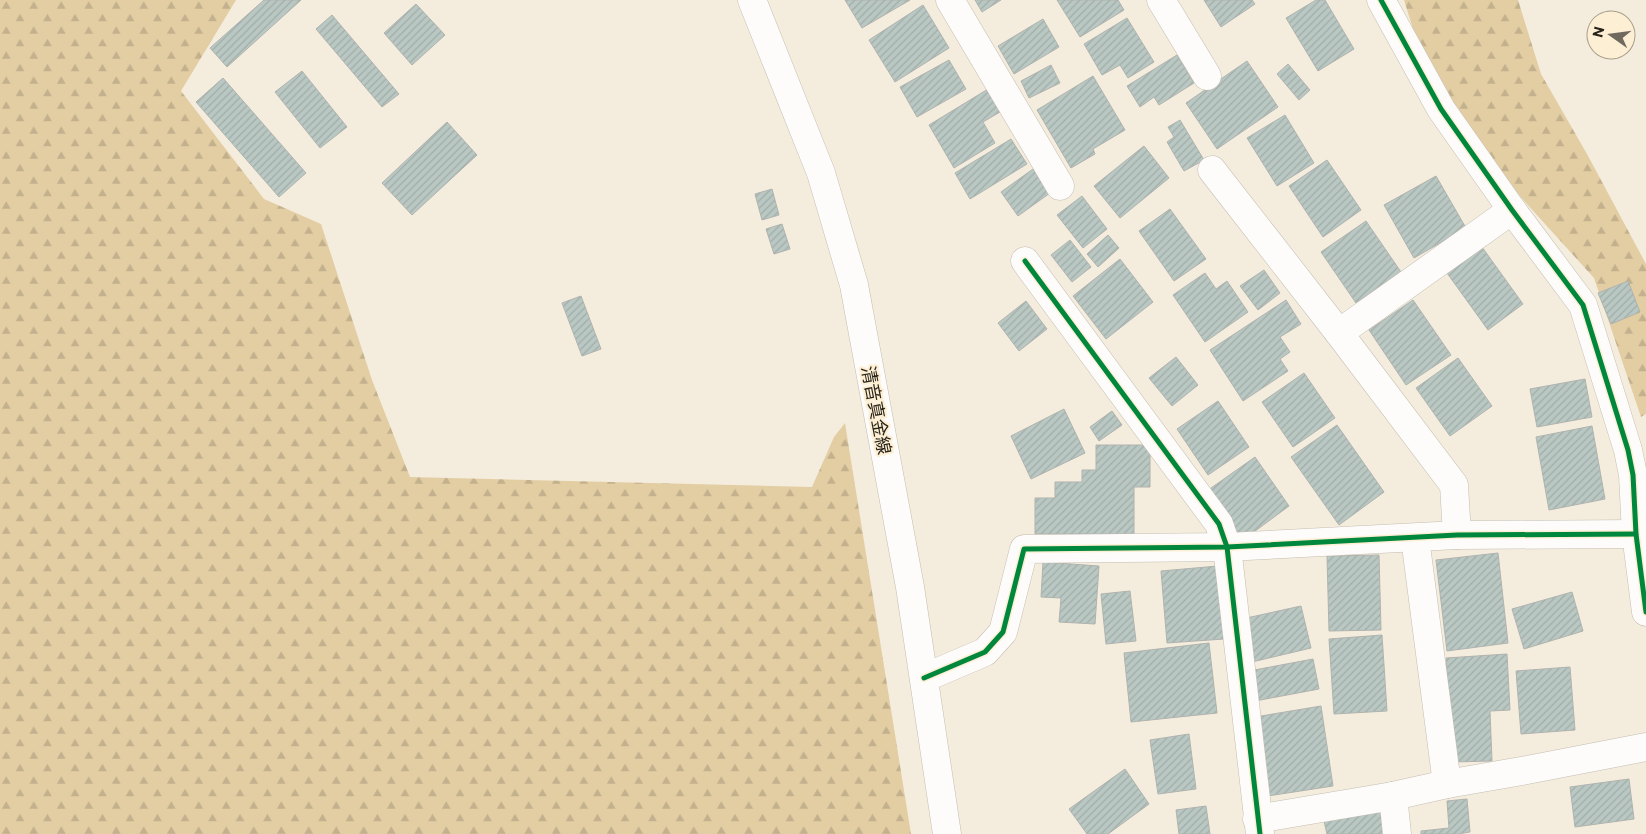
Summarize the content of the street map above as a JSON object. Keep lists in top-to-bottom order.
{
  "streets": {
    "street": ["清音真金線"]
  },
  "north": "left"
}
